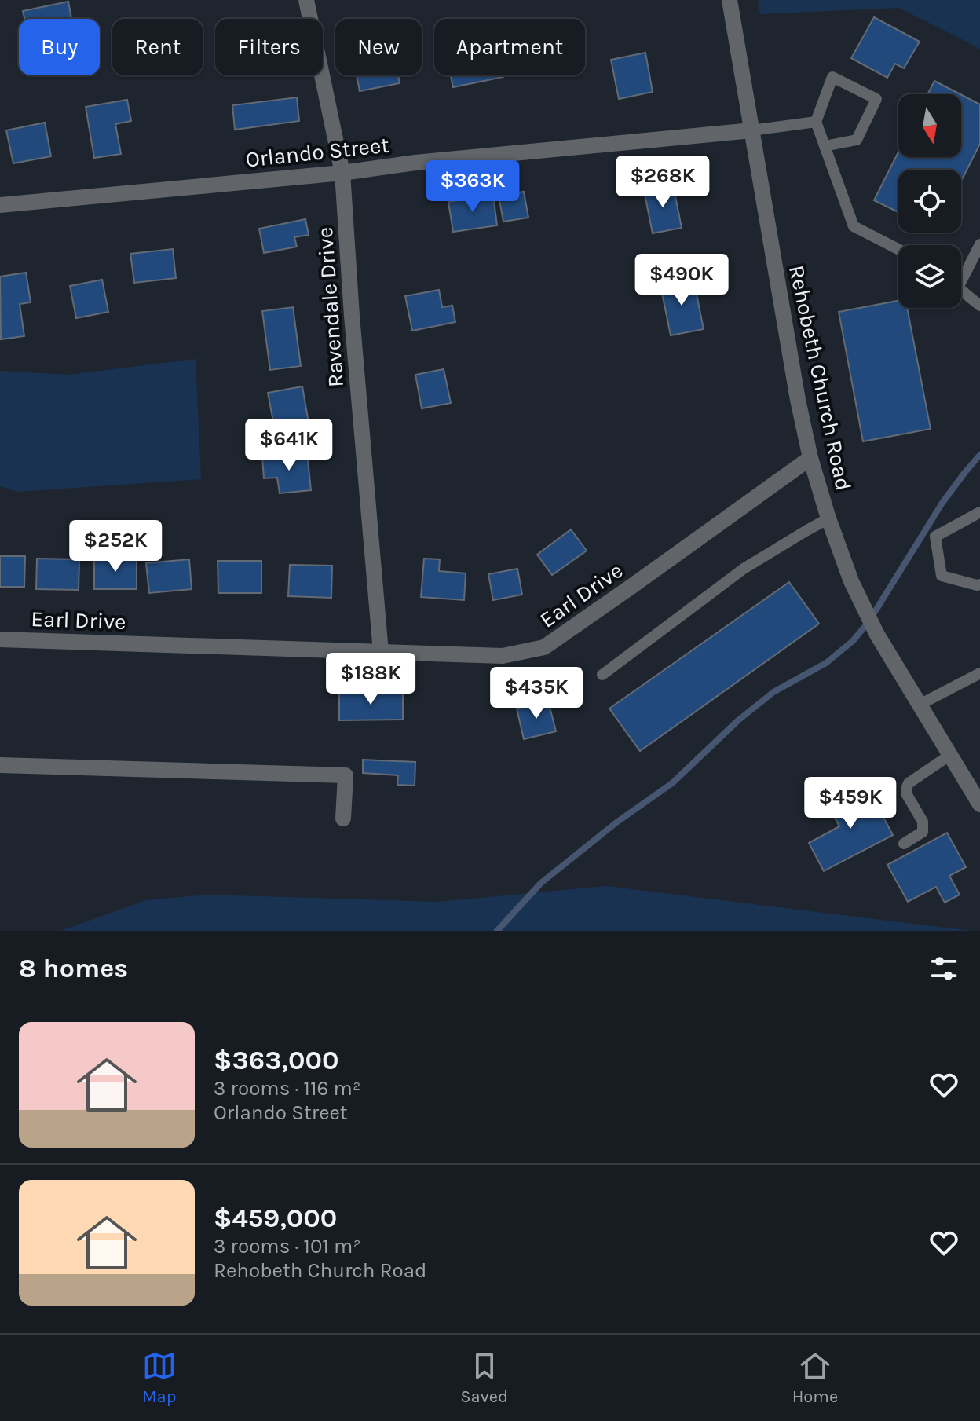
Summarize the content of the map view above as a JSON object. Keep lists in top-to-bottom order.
{
  "streets": {
    "street": [
      "Orlando Street",
      "Ravendale Drive",
      "Rehobeth Church Road",
      "Earl Drive"
    ]
  },
  "crossings": [
    ["Orlando Street", "Ravendale Drive"],
    ["Orlando Street", "Rehobeth Church Road"],
    ["Ravendale Drive", "Earl Drive"],
    ["Rehobeth Church Road", "Earl Drive"]
  ],
  "north": "bottom",
  "page": {
    "chip": [
      "Buy",
      "Rent",
      "Filters",
      "New",
      "Apartment"
    ],
    "price": [
      "$268K",
      "$363K",
      "$490K",
      "$641K",
      "$252K",
      "$188K",
      "$435K",
      "$459K"
    ],
    "heading": "8 homes",
    "list": [
      {
        "name": "$363,000",
        "note": "3 rooms · 116 m² · Orlando Street"
      },
      {
        "name": "$459,000",
        "note": "3 rooms · 101 m² · Rehobeth Church Road"
      }
    ],
    "tabs": ["Map", "Saved", "Home"]
  }
}
